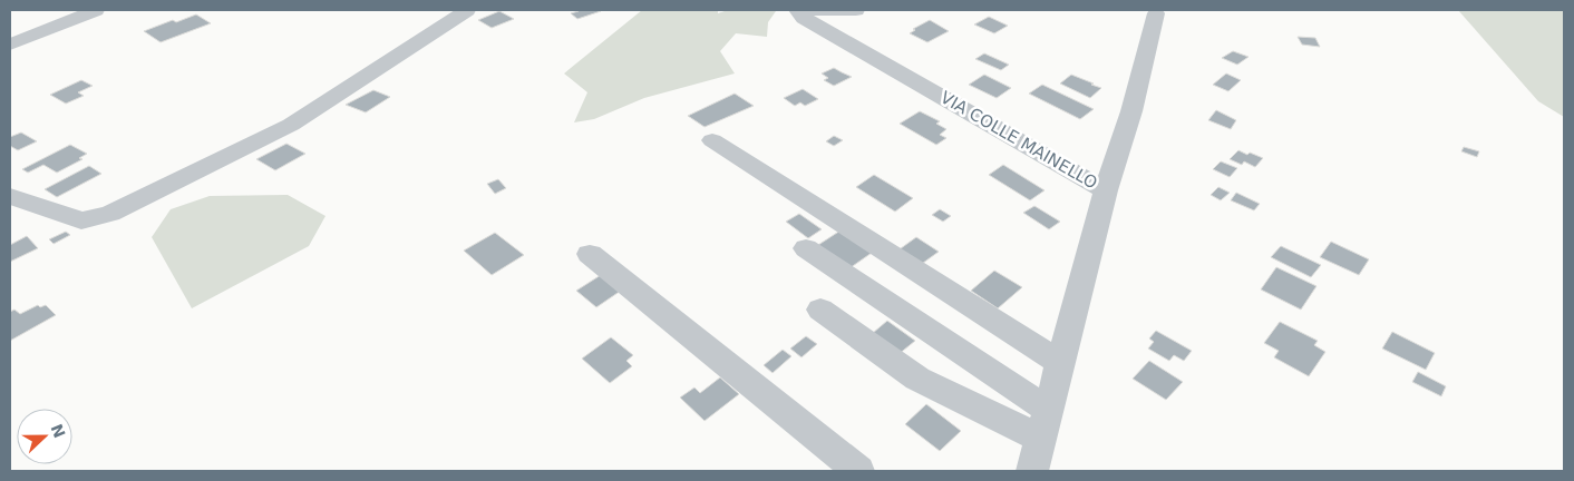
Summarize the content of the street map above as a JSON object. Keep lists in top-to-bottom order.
{
  "streets": {
    "street": ["VIA COLLE MAINELLO"]
  },
  "north": "right"
}
